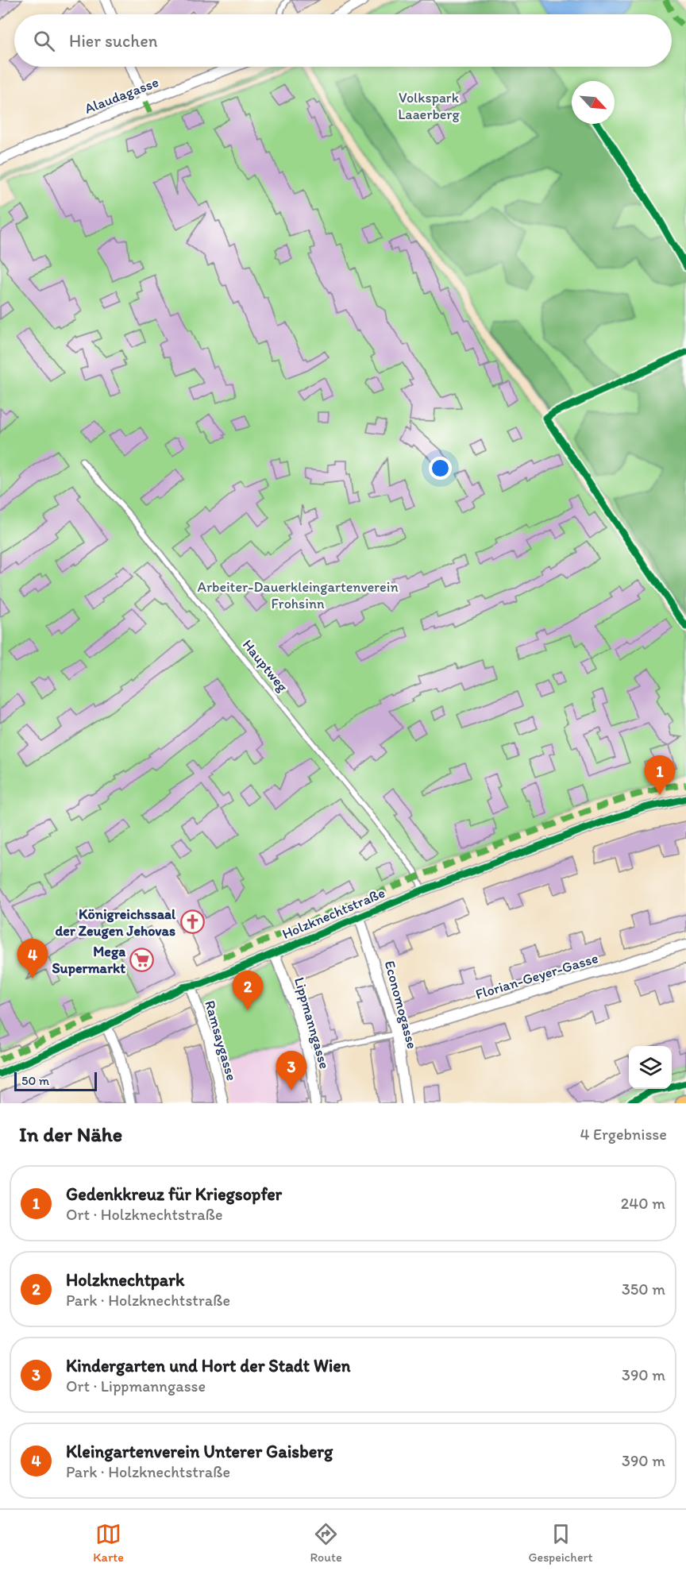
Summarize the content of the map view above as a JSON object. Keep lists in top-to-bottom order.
{
  "streets": {
    "street": [
      "Alaudagasse",
      "Holzknechtstraße",
      "Florian-Geyer-Gasse",
      "Economogasse",
      "Lippmanngasse",
      "Ramsaygasse"
    ],
    "lane": ["Hauptweg"]
  },
  "crossings": [
    ["Hauptweg", "Holzknechtstraße"],
    ["Holzknechtstraße", "Economogasse"],
    ["Holzknechtstraße", "Lippmanngasse"],
    ["Holzknechtstraße", "Ramsaygasse"],
    ["Florian-Geyer-Gasse", "Economogasse"]
  ],
  "parks": ["Volkspark Laaerberg", "Arbeiter-Dauerkleingartenverein Frohsinn"],
  "places": {
    "church": ["Königreichssaal der Zeugen Jehovas"],
    "supermarket": ["Mega Supermarkt"]
  },
  "scale_bar": "50 m",
  "north": "bottom right",
  "page": {
    "search": "Hier suchen",
    "pins": [
      "1",
      "4",
      "2",
      "3"
    ],
    "scale": "50 m",
    "heading": ["In der Nähe", "4 Ergebnisse"],
    "list": [
      {
        "mark": "1",
        "name": "Gedenkkreuz für Kriegsopfer",
        "note": "Ort · Holzknechtstraße",
        "value": "240 m"
      },
      {
        "mark": "2",
        "name": "Holzknechtpark",
        "note": "Park · Holzknechtstraße",
        "value": "350 m"
      },
      {
        "mark": "3",
        "name": "Kindergarten und Hort der Stadt Wien",
        "note": "Ort · Lippmanngasse",
        "value": "390 m"
      },
      {
        "mark": "4",
        "name": "Kleingartenverein Unterer Gaisberg",
        "note": "Park · Holzknechtstraße",
        "value": "390 m"
      }
    ],
    "nav": ["Karte", "Route", "Gespeichert"]
  }
}
